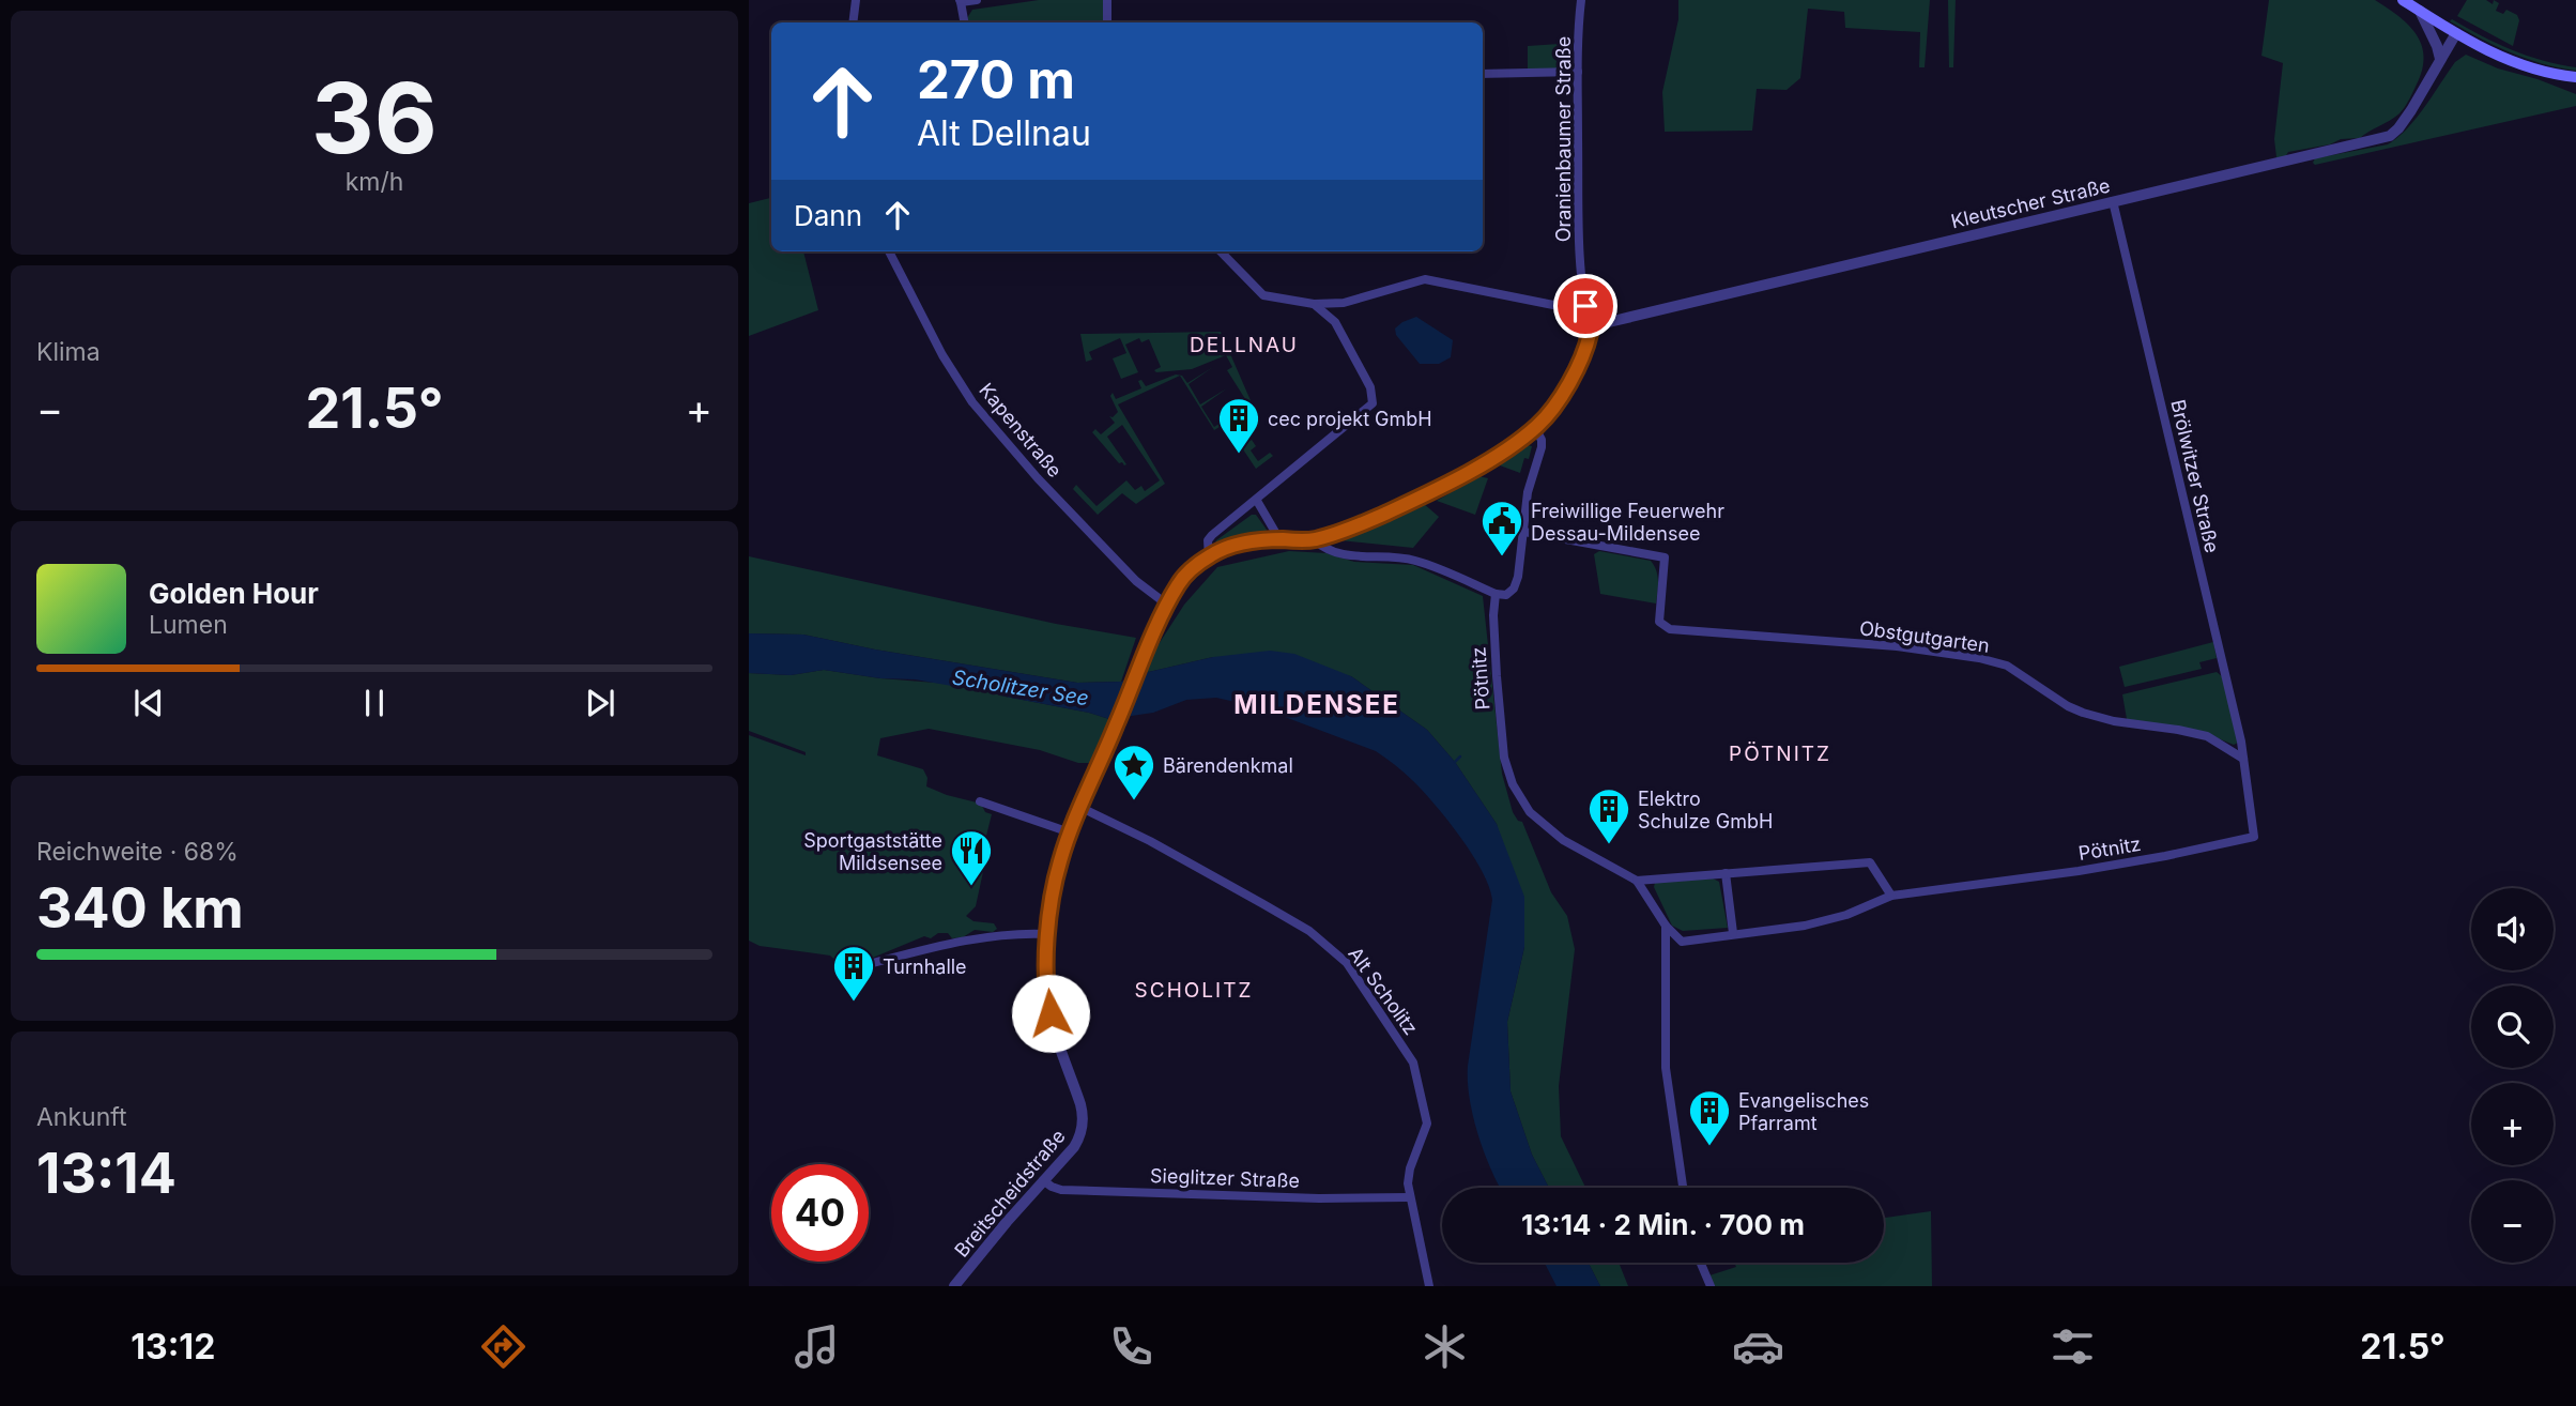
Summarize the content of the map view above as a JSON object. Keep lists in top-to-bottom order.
{
  "streets": {
    "street": [
      "Oranienbaumer Straße",
      "Kleutscher Straße",
      "Kapenstraße",
      "Brölwitzer Straße",
      "Obstgutgarten",
      "Pötnitz",
      "Alt Scholitz",
      "Sieglitzer Straße",
      "Breitscheidstraße"
    ]
  },
  "crossings": [
    ["Oranienbaumer Straße", "Kleutscher Straße"],
    ["Kleutscher Straße", "Brölwitzer Straße"],
    ["Kapenstraße", "Breitscheidstraße"],
    ["Brölwitzer Straße", "Obstgutgarten"],
    ["Brölwitzer Straße", "Pötnitz"],
    ["Obstgutgarten", "Pötnitz"],
    ["Alt Scholitz", "Sieglitzer Straße"],
    ["Alt Scholitz", "Breitscheidstraße"],
    ["Sieglitzer Straße", "Breitscheidstraße"]
  ],
  "districts": [
    "DELLNAU",
    "MILDENSEE",
    "PÖTNITZ",
    "SCHOLITZ"
  ],
  "water": ["Scholitzer See"],
  "places": {
    "building": [
      "cec projekt GmbH",
      "Elektro Schulze GmbH",
      "Turnhalle",
      "Evangelisches Pfarramt"
    ],
    "public building": ["Freiwillige Feuerwehr Dessau-Mildensee"],
    "place": ["Bärendenkmal"],
    "restaurant": ["Sportgaststätte Mildsensee"]
  },
  "page": {
    "tile": [
      ["36", "km/h"],
      "Klima",
      ["Reichweite · 68%", "340 km"],
      ["Ankunft", "13:14"]
    ],
    "turn": ["270 m", "Alt Dellnau"],
    "then": "Dann",
    "heat": ["−", "21.5°", "+"],
    "song": ["Golden Hour", "Lumen"],
    "map_buttons": ["+", "−"],
    "limit": "40",
    "trip": "13:14 · 2 Min. · 700 m",
    "tabs": ["13:12", "21.5°"]
  }
}
